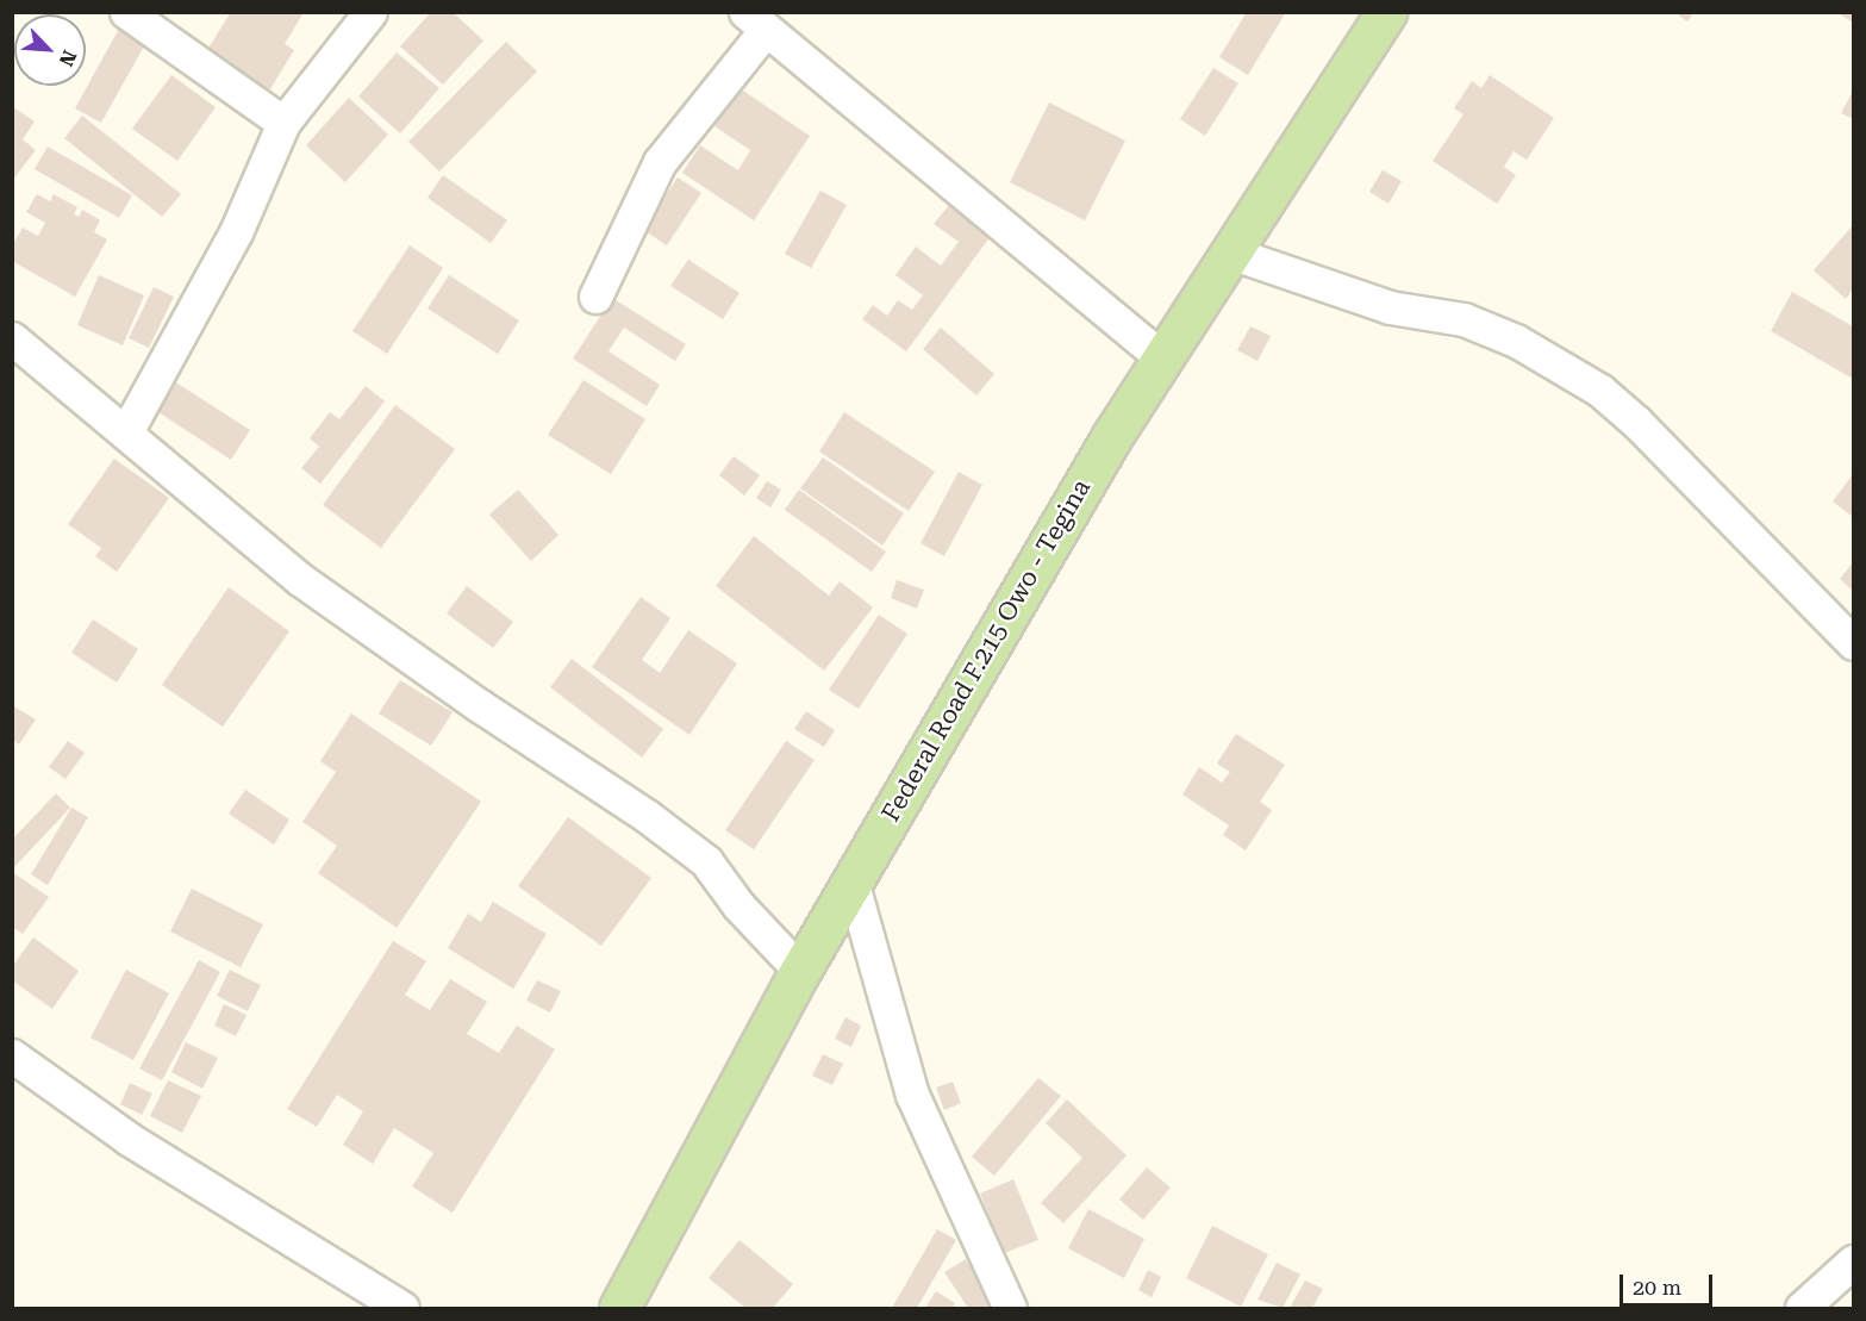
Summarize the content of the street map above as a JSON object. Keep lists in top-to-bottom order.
{
  "streets": {
    "main road": ["Federal Road F.215 Owo - Tegina"]
  },
  "scale_bar": "20 m",
  "north": "bottom right"
}
